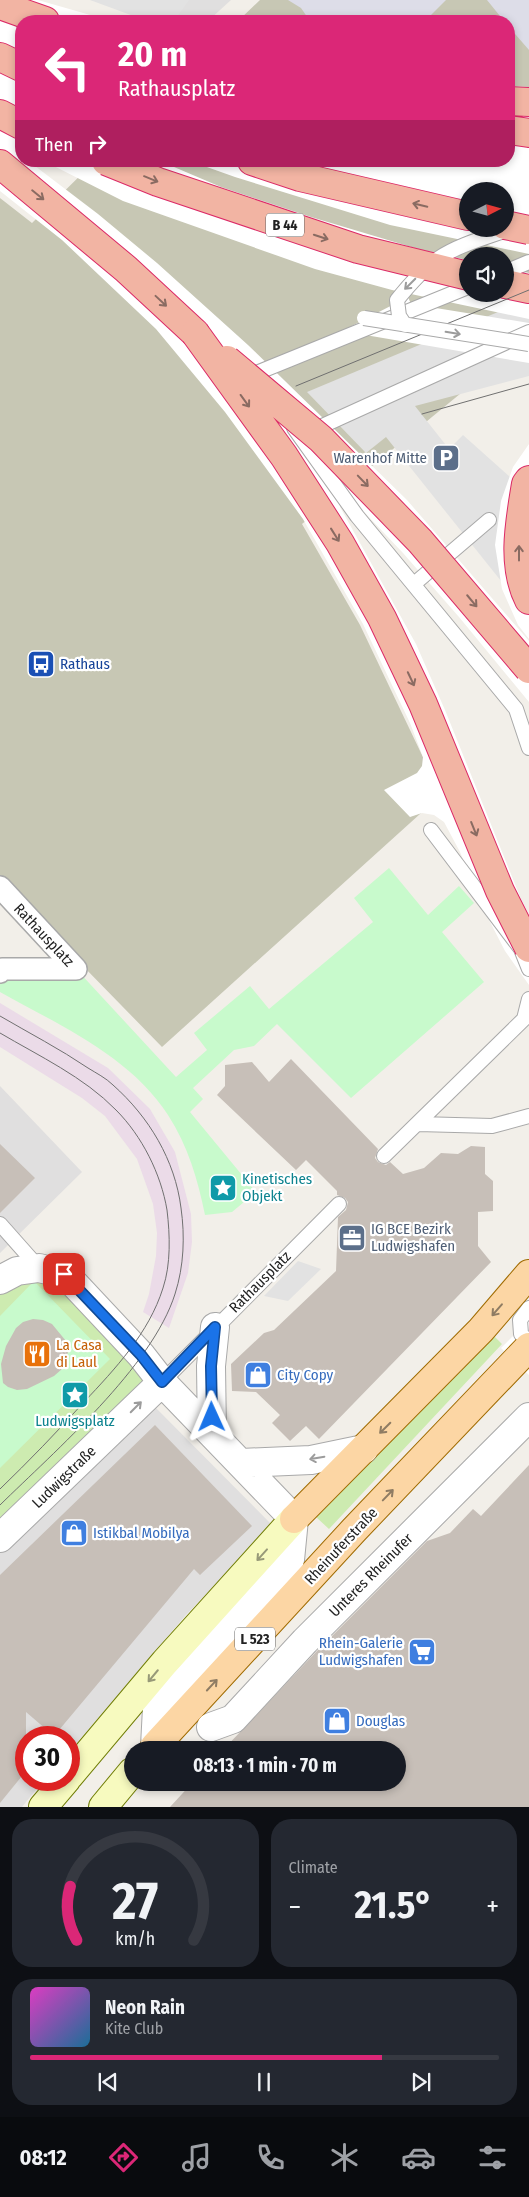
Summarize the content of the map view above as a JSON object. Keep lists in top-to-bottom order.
{
  "streets": {
    "highway": ["B 44"],
    "main road": ["Rheinuferstraße", "L 523"],
    "street": ["Rathausplatz", "Ludwigstraße", "Unteres Rheinufer"]
  },
  "crossings": [
    ["Rathausplatz", "Ludwigstraße"]
  ],
  "one_way": ["Ludwigstraße"],
  "places": {
    "parking": ["Warenhof Mitte"],
    "bus stop": ["Rathaus"],
    "place": ["Kinetisches Objekt", "Ludwigsplatz"],
    "office": ["IG BCE Bezirk Ludwigshafen"],
    "restaurant": ["La Casa di Laul"],
    "shop": ["City Copy", "Istikbal Mobilya", "Douglas"],
    "supermarket": ["Rhein-Galerie Ludwigshafen"]
  },
  "north": "right",
  "page": {
    "turn": ["20 m", "Rathausplatz"],
    "then": "Then",
    "limit": "30",
    "trip": "08:13 · 1 min · 70 m",
    "tile": "Climate",
    "heat": ["−", "21.5°", "+"],
    "song": ["Neon Rain", "Kite Club"],
    "tabs": "08:12",
    "gauge": ["27", "km/h"]
  }
}
